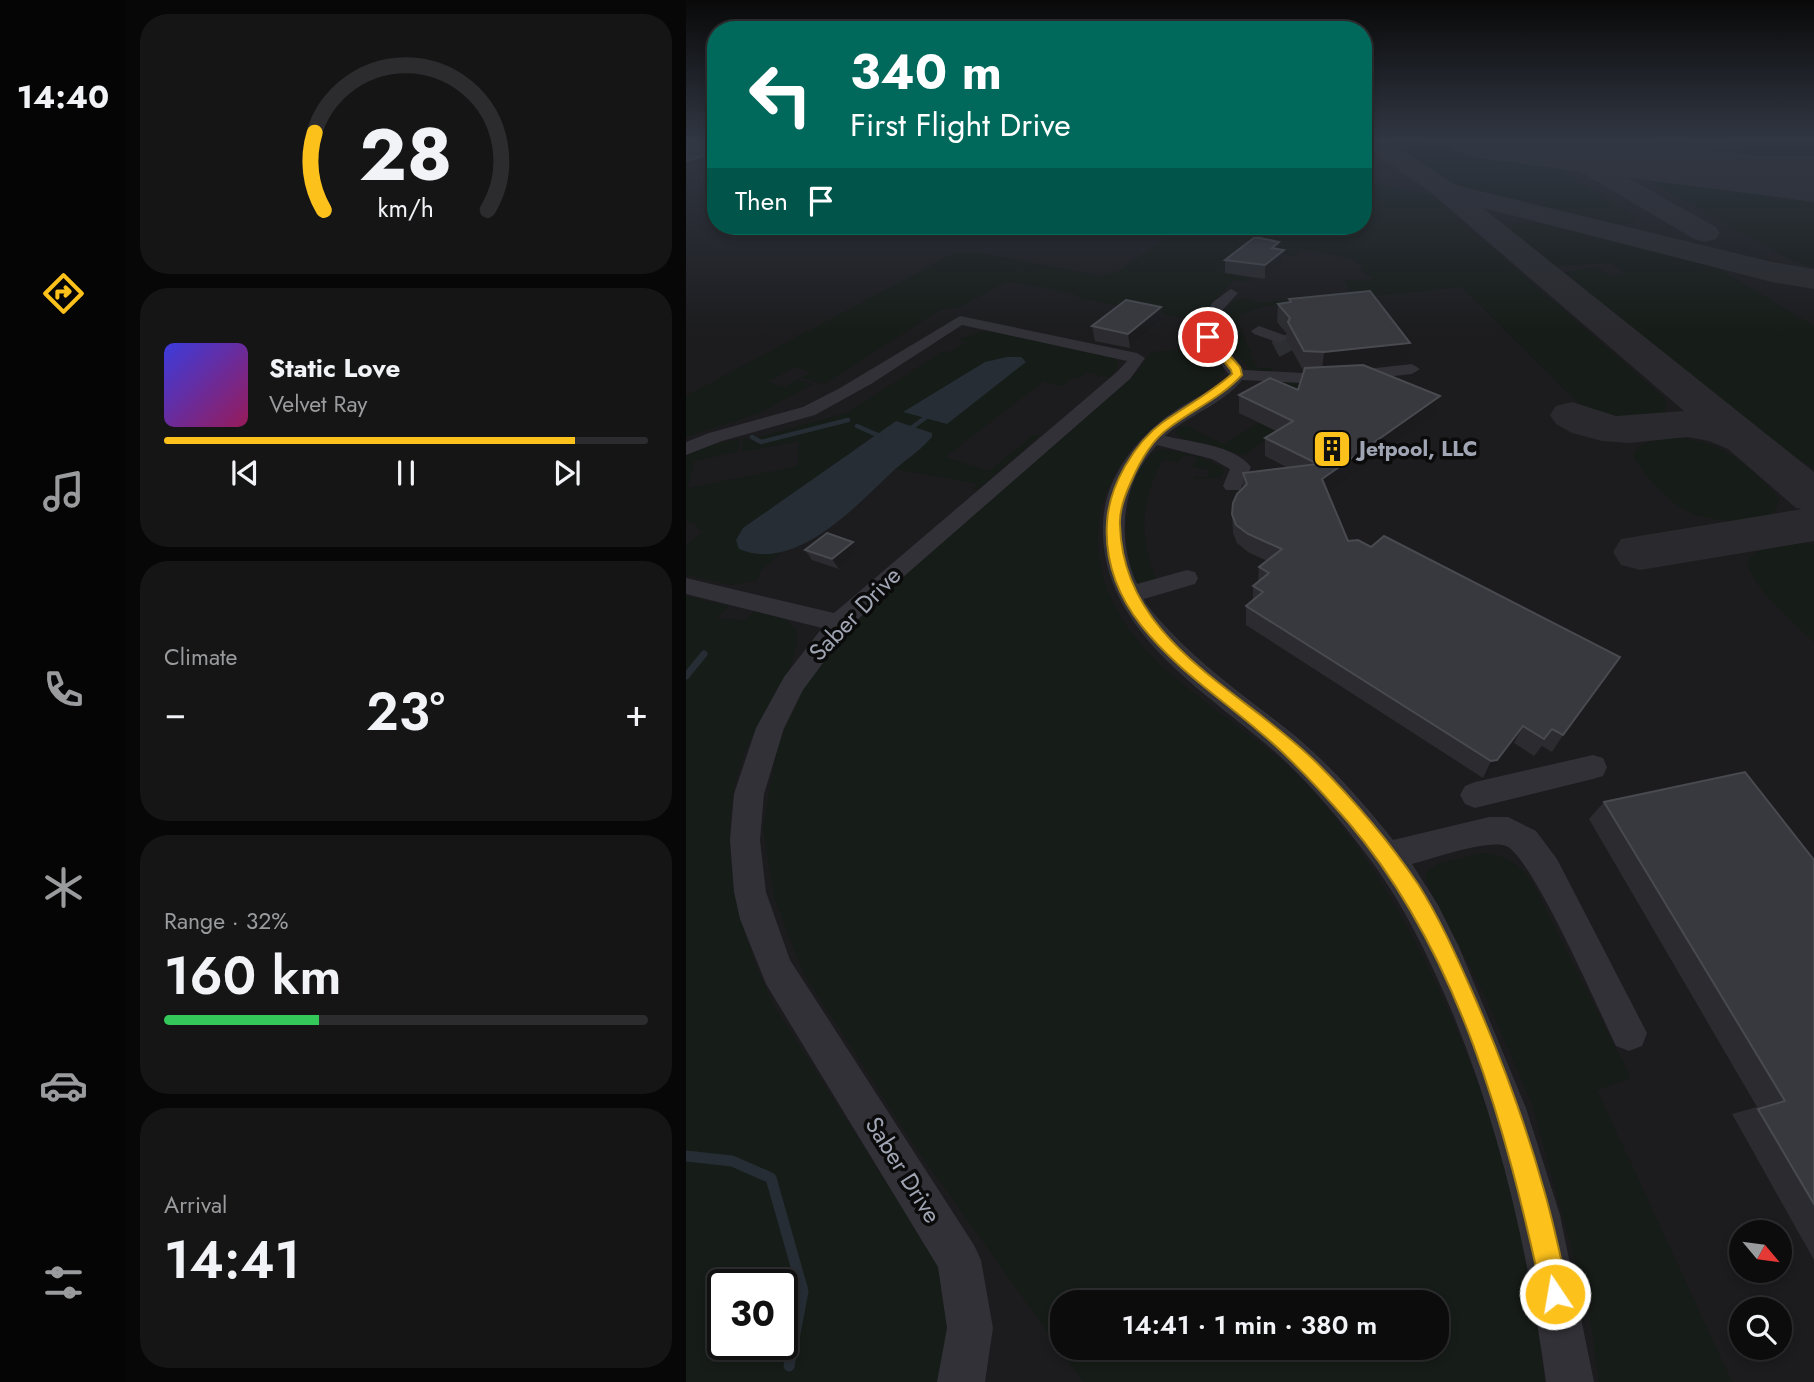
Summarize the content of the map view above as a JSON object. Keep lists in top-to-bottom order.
{
  "streets": {
    "street": ["Saber Drive"]
  },
  "places": {
    "building": ["Jetpool, LLC"]
  },
  "north": "bottom right",
  "page": {
    "tabs": "14:40",
    "turn": ["340 m", "First Flight Drive"],
    "then": "Then",
    "song": ["Static Love", "Velvet Ray"],
    "tile": [
      "Climate",
      ["Range · 32%", "160 km"],
      ["Arrival", "14:41"]
    ],
    "heat": ["−", "23°", "+"],
    "limit": "30",
    "trip": "14:41 · 1 min · 380 m",
    "gauge": ["28", "km/h"]
  }
}
